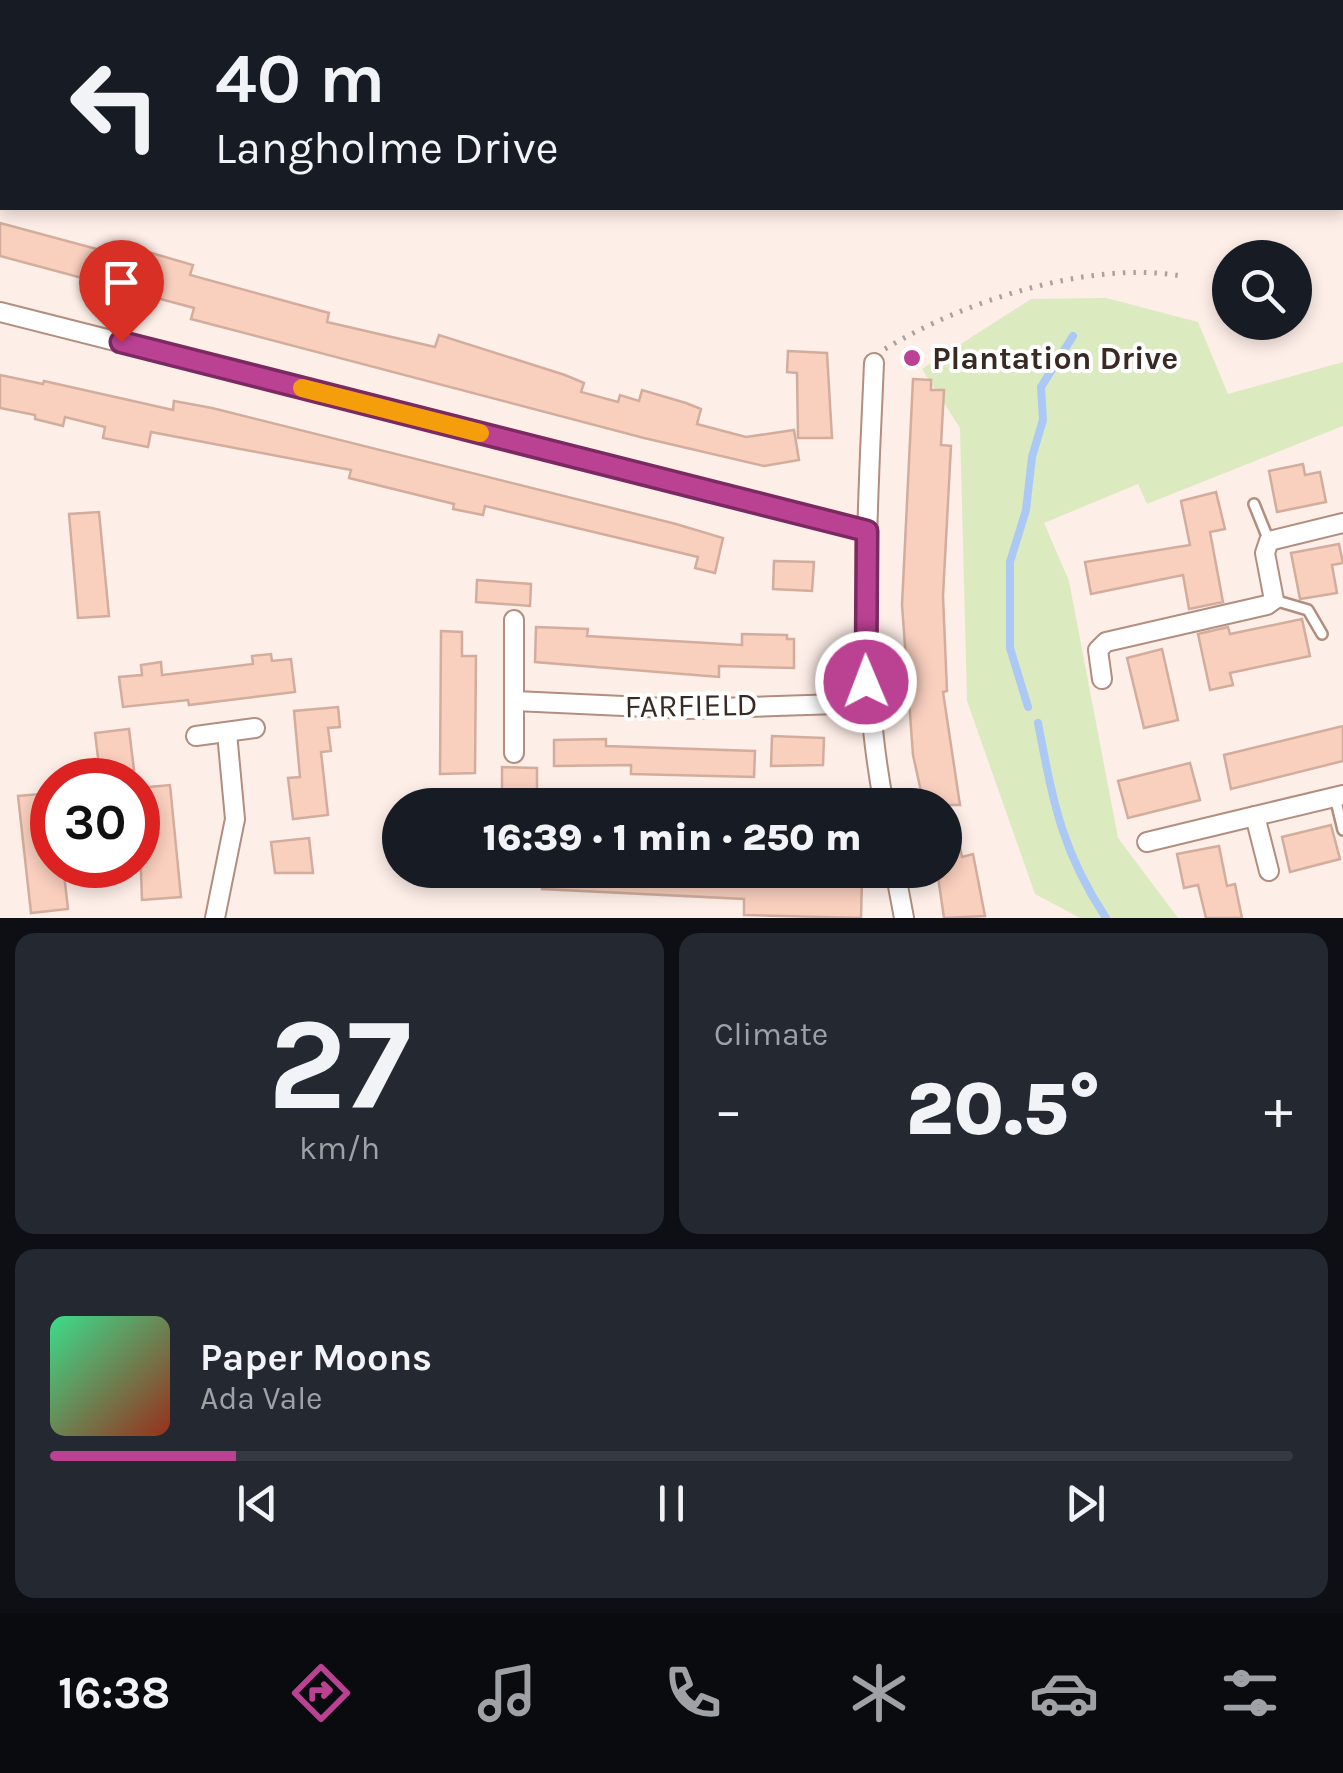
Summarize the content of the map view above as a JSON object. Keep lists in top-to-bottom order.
{
  "streets": {
    "street": ["FARFIELD"]
  },
  "places": ["Plantation Drive"],
  "page": {
    "turn": ["40 m", "Langholme Drive"],
    "limit": "30",
    "trip": "16:39 · 1 min · 250 m",
    "tile": [
      ["27", "km/h"],
      "Climate"
    ],
    "heat": ["−", "20.5°", "+"],
    "song": ["Paper Moons", "Ada Vale"],
    "tabs": "16:38"
  }
}
